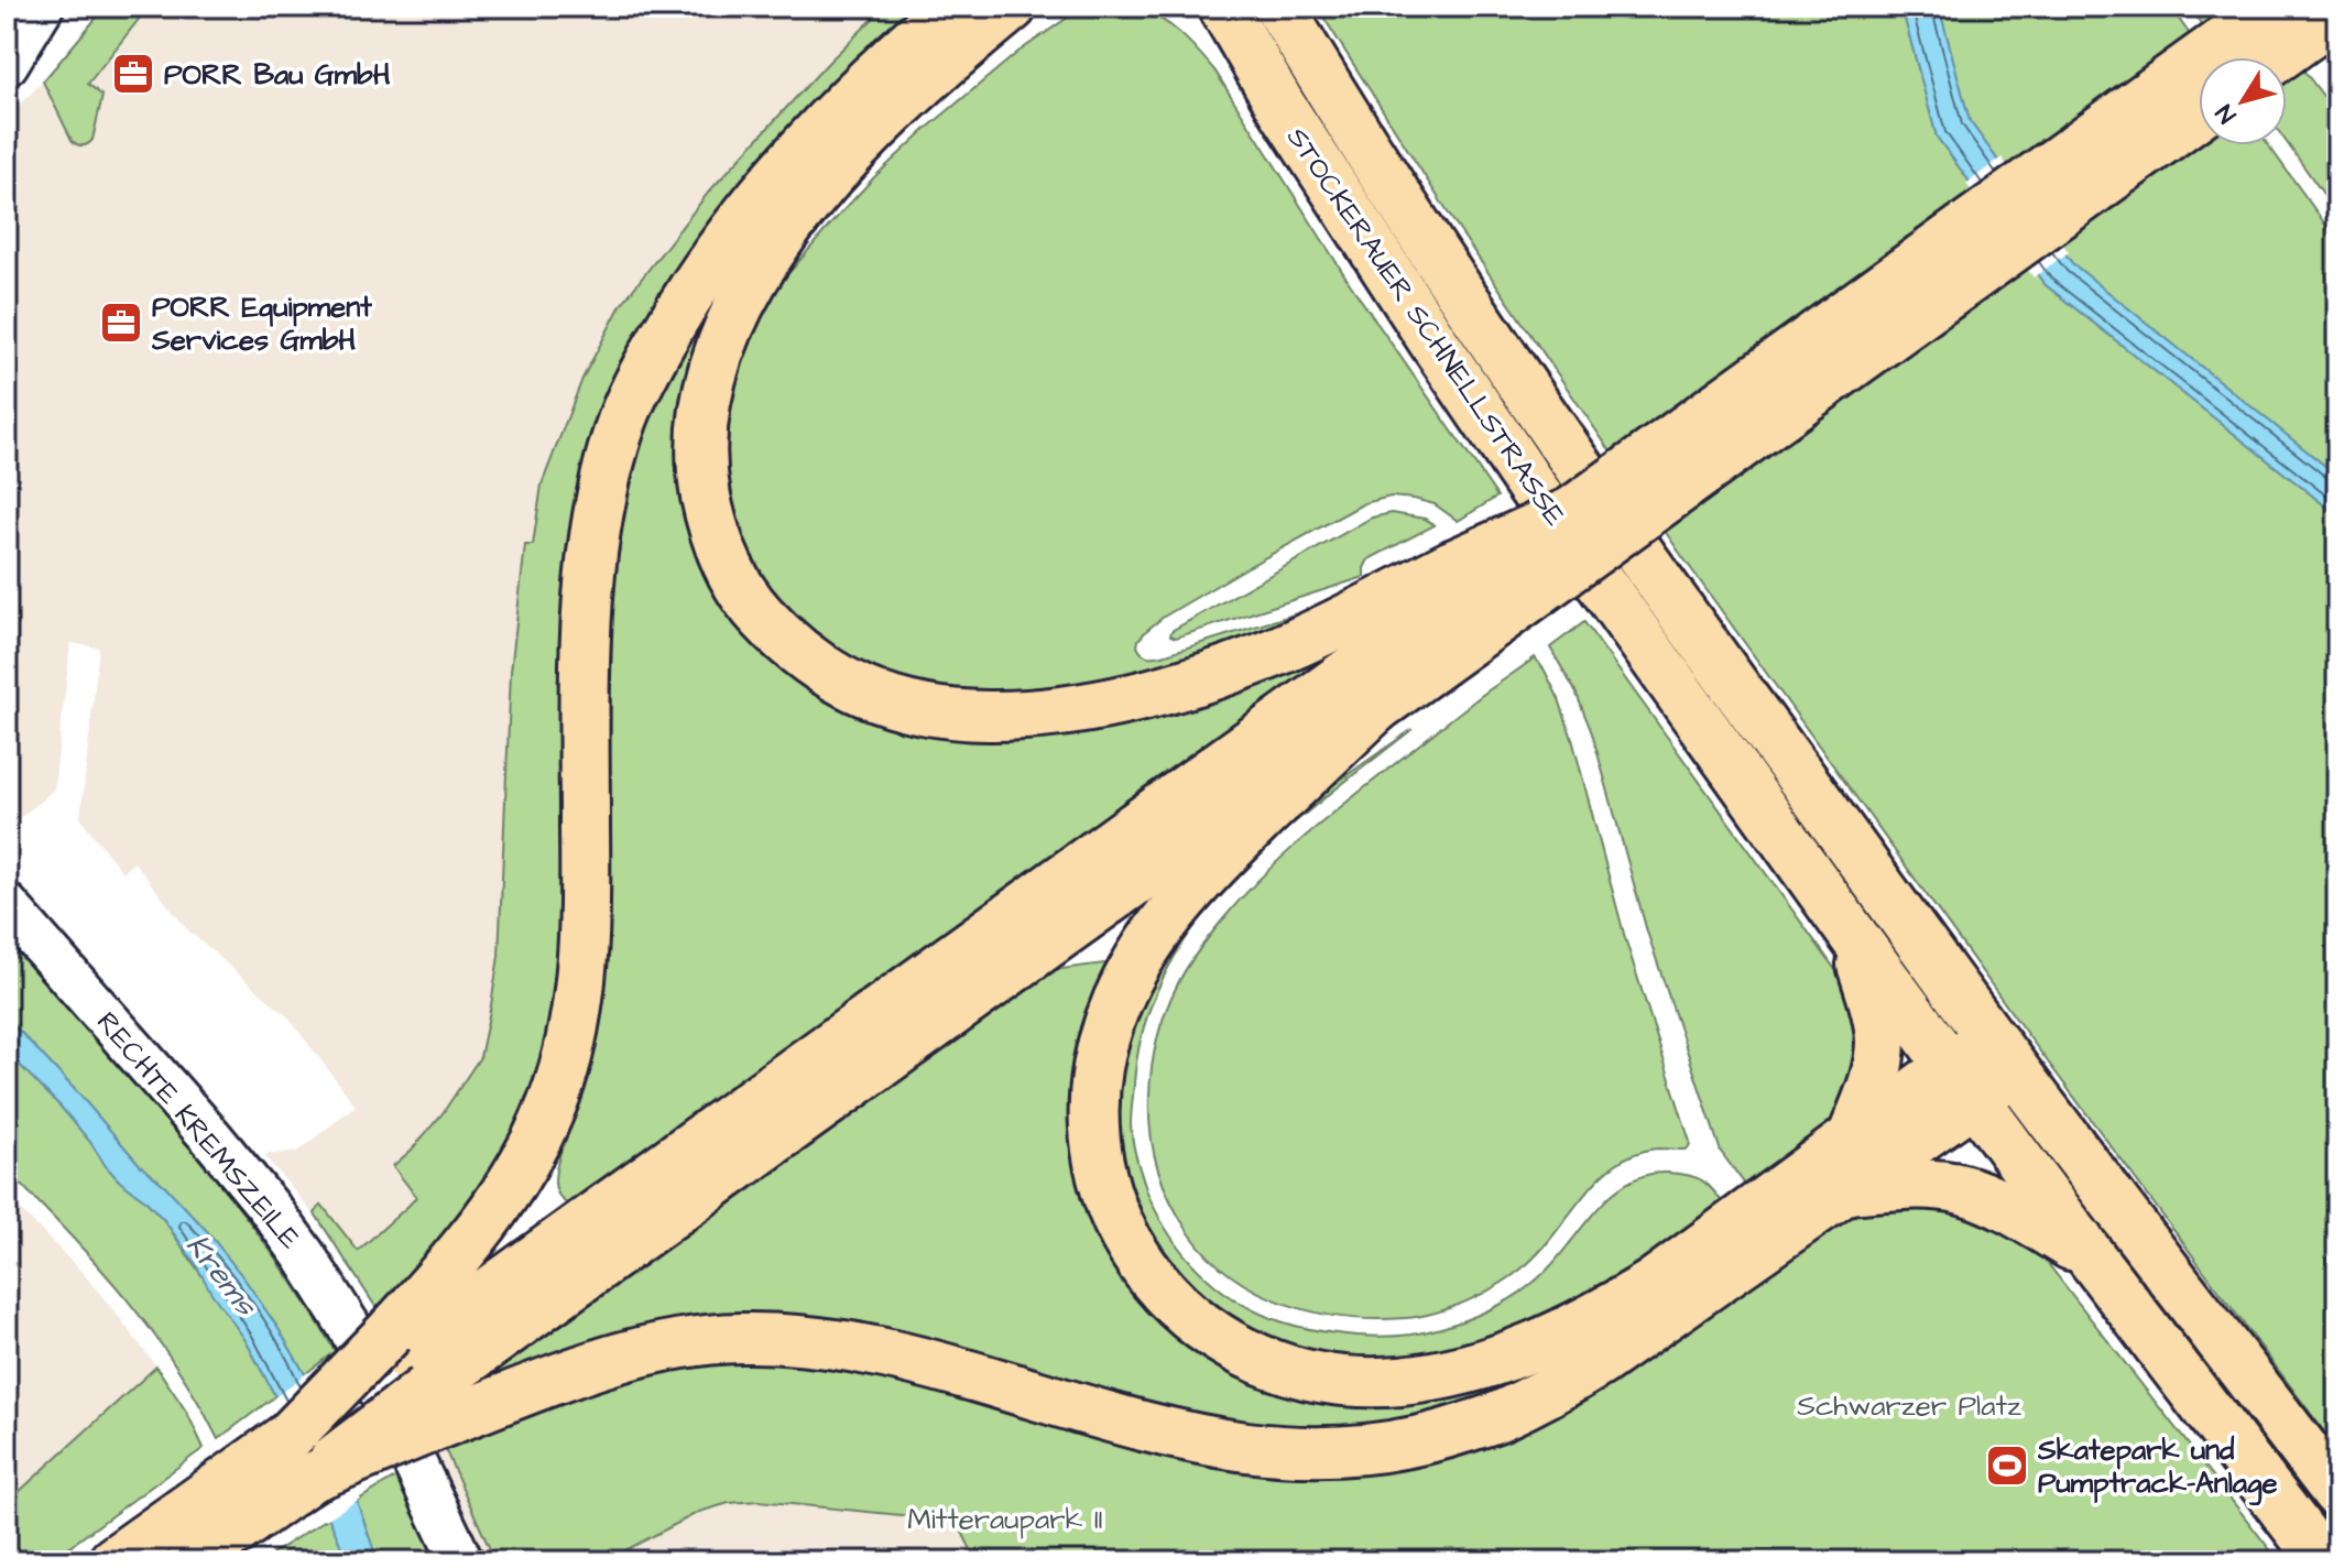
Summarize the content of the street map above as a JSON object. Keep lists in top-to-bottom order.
{
  "streets": {
    "main road": ["STOCKERAUER SCHNELLSTRASSE"],
    "street": ["RECHTE KREMSZEILE"]
  },
  "water": ["Krems"],
  "parks": ["Schwarzer Platz", "Mitteraupark II"],
  "places": {
    "office": ["PORR Bau GmbH", "PORR Equipment Services GmbH"],
    "sports": ["Skatepark und Pumptrack-Anlage"]
  },
  "north": "bottom left"
}
